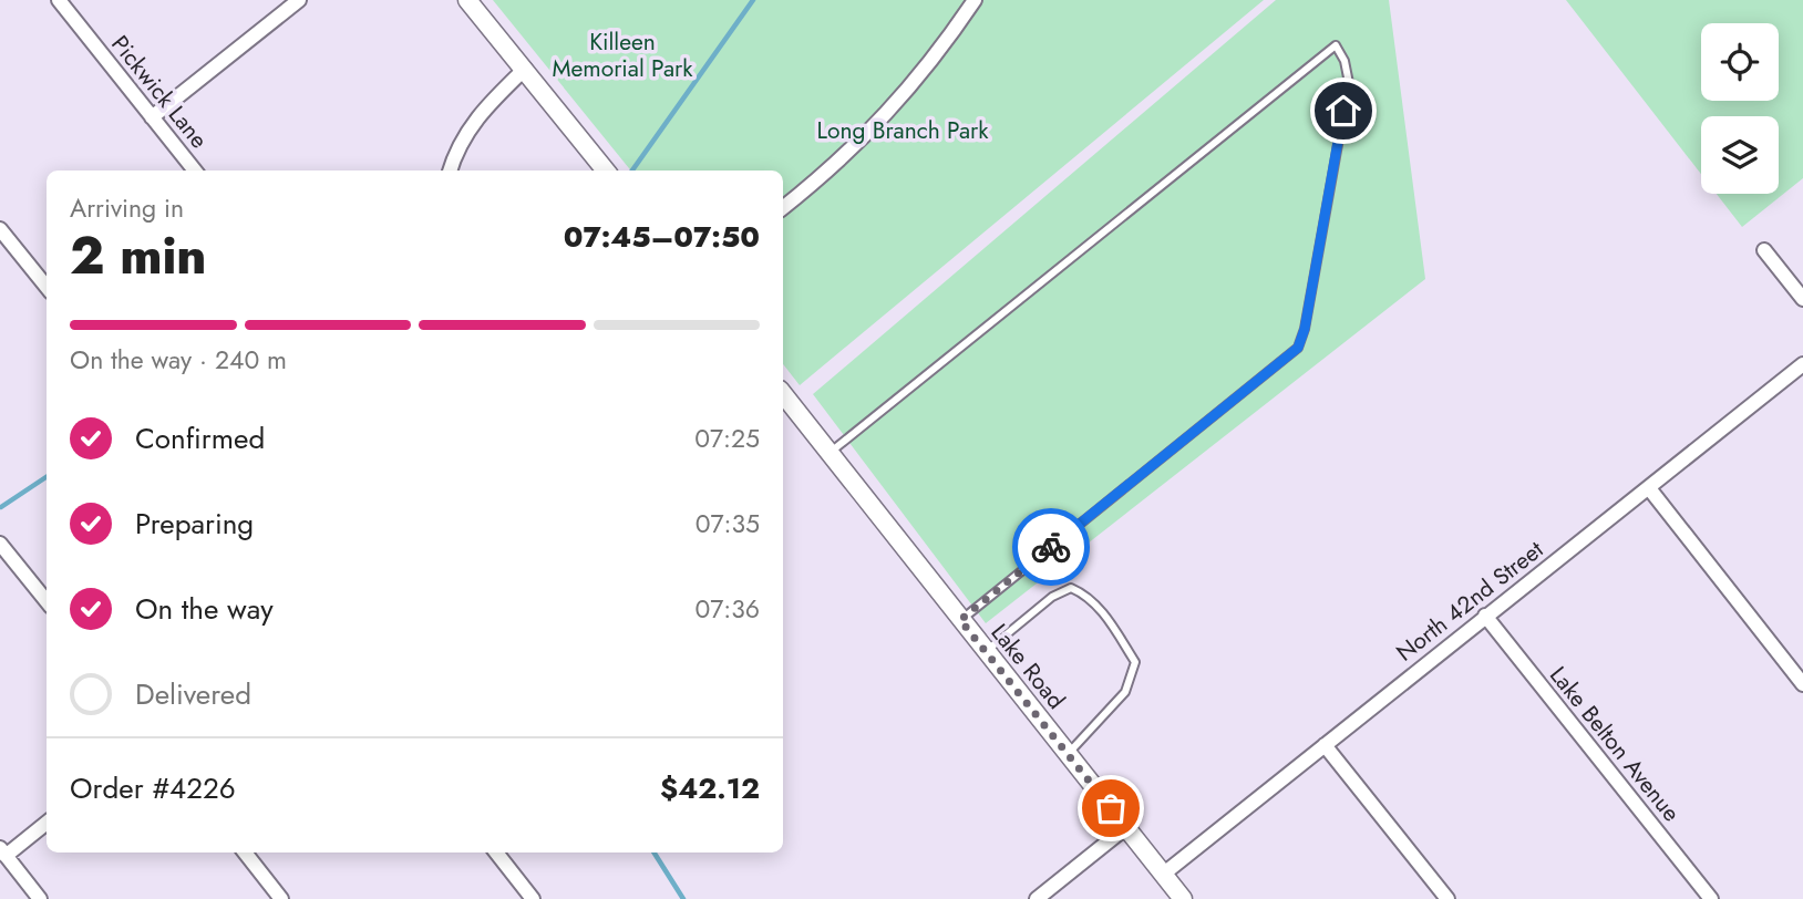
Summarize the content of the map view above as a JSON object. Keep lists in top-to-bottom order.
{
  "streets": {
    "street": [
      "Pickwick Lane",
      "North 42nd Street",
      "Lake Road",
      "Lake Belton Avenue"
    ]
  },
  "crossings": [
    ["North 42nd Street", "Lake Road"],
    ["North 42nd Street", "Lake Belton Avenue"]
  ],
  "parks": ["Killeen Memorial Park", "Long Branch Park"],
  "page": {
    "heading": ["2 min", "Arriving in", "07:45–07:50"],
    "panel": ["Order #4226", "$42.12"],
    "bar": "On the way · 240 m",
    "list": [
      ["Confirmed", "07:25"],
      ["Preparing", "07:35"],
      ["On the way", "07:36"],
      "Delivered"
    ]
  }
}
